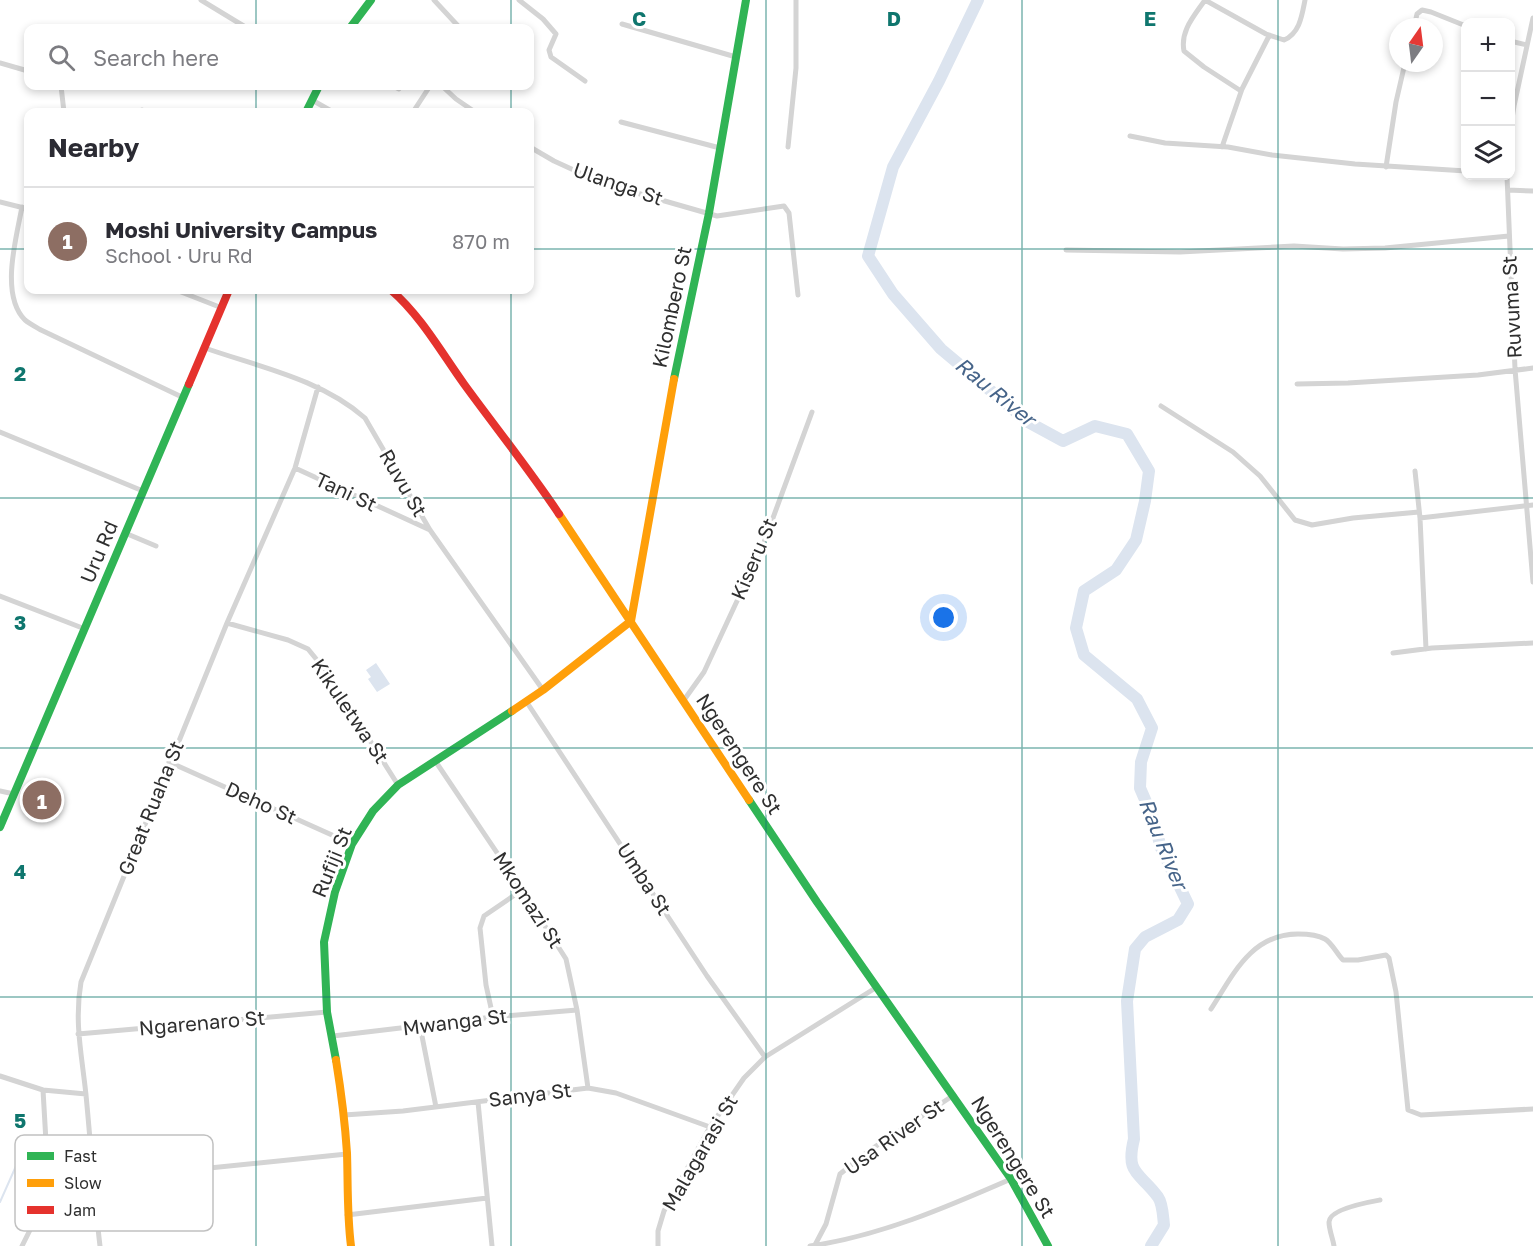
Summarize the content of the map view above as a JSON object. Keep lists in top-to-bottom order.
{
  "streets": {
    "street": [
      "Ulanga St",
      "Kilombero St",
      "Ruvuma St",
      "Ruvu St",
      "Tani St",
      "Uru Rd",
      "Kiseru St",
      "Kikuletwa St",
      "Ngerengere St",
      "Deho St",
      "Great Ruaha St",
      "Rufiji St",
      "Umba St",
      "Mkomazi St",
      "Mwanga St",
      "Ngarenaro St",
      "Sanya St",
      "Usa River St",
      "Malagarasi St"
    ]
  },
  "crossings": [
    ["Ulanga St", "Kilombero St"],
    ["Kilombero St", "Ngerengere St"],
    ["Kilombero St", "Rufiji St"],
    ["Ruvu St", "Tani St"],
    ["Ruvu St", "Uru Rd"],
    ["Ruvu St", "Great Ruaha St"],
    ["Ruvu St", "Rufiji St"],
    ["Tani St", "Great Ruaha St"],
    ["Kiseru St", "Ngerengere St"],
    ["Kikuletwa St", "Great Ruaha St"],
    ["Kikuletwa St", "Rufiji St"],
    ["Ngerengere St", "Rufiji St"],
    ["Ngerengere St", "Usa River St"],
    ["Ngerengere St", "Malagarasi St"],
    ["Deho St", "Great Ruaha St"],
    ["Deho St", "Rufiji St"],
    ["Great Ruaha St", "Ngarenaro St"],
    ["Rufiji St", "Umba St"],
    ["Rufiji St", "Mkomazi St"],
    ["Rufiji St", "Mwanga St"],
    ["Rufiji St", "Ngarenaro St"],
    ["Rufiji St", "Sanya St"],
    ["Umba St", "Malagarasi St"],
    ["Mkomazi St", "Mwanga St"],
    ["Mkomazi St", "Sanya St"],
    ["Sanya St", "Malagarasi St"]
  ],
  "water": ["Rau River"],
  "legend": ["Fast", "Slow", "Jam"],
  "north": "top",
  "page": {
    "map_buttons": ["+", "−"],
    "search": "Search here",
    "heading": "Nearby",
    "list": [
      {
        "mark": "1",
        "name": "Moshi University Campus",
        "note": "School · Uru Rd",
        "value": "870 m"
      }
    ],
    "pins": "1"
  },
  "grid": {
    "columns": ["C", "D", "E"],
    "rows": [
      "2",
      "3",
      "4",
      "5"
    ]
  }
}
